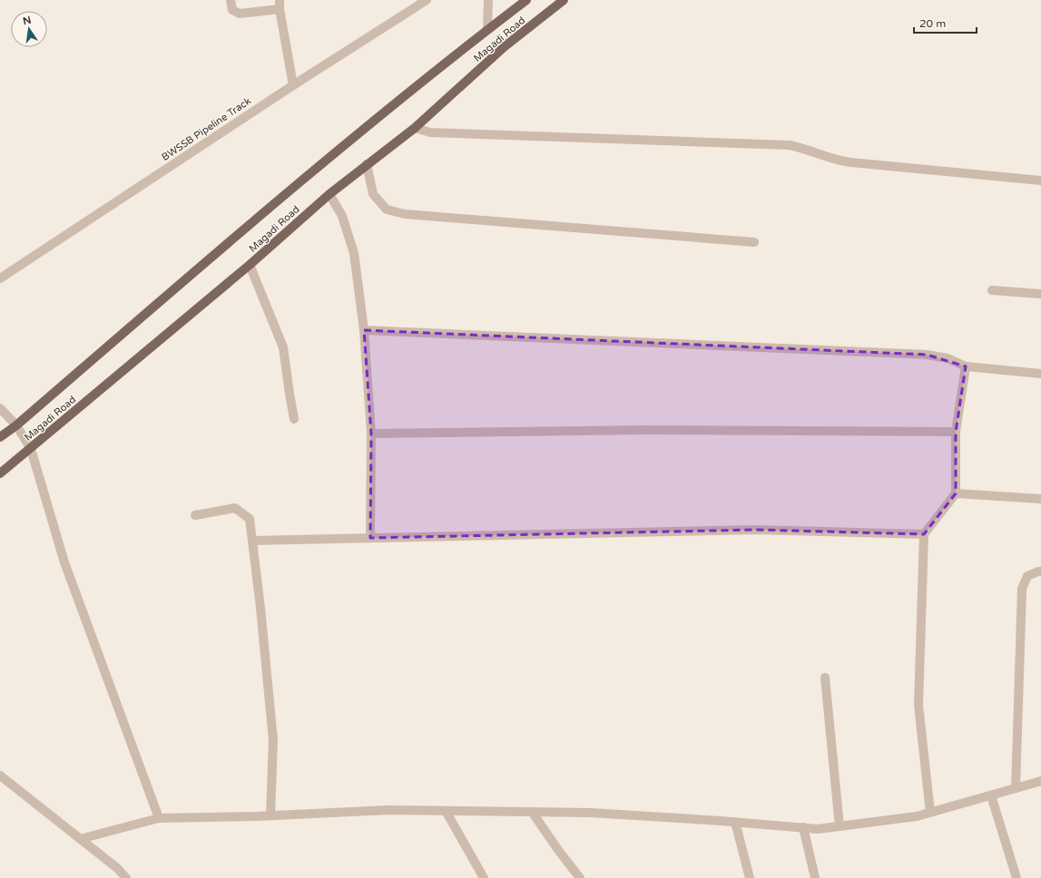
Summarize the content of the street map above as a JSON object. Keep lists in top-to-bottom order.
{
  "streets": {
    "main road": ["Magadi Road"],
    "street": ["BWSSB Pipeline Track"]
  },
  "scale_bar": "20 m",
  "north": "top"
}
